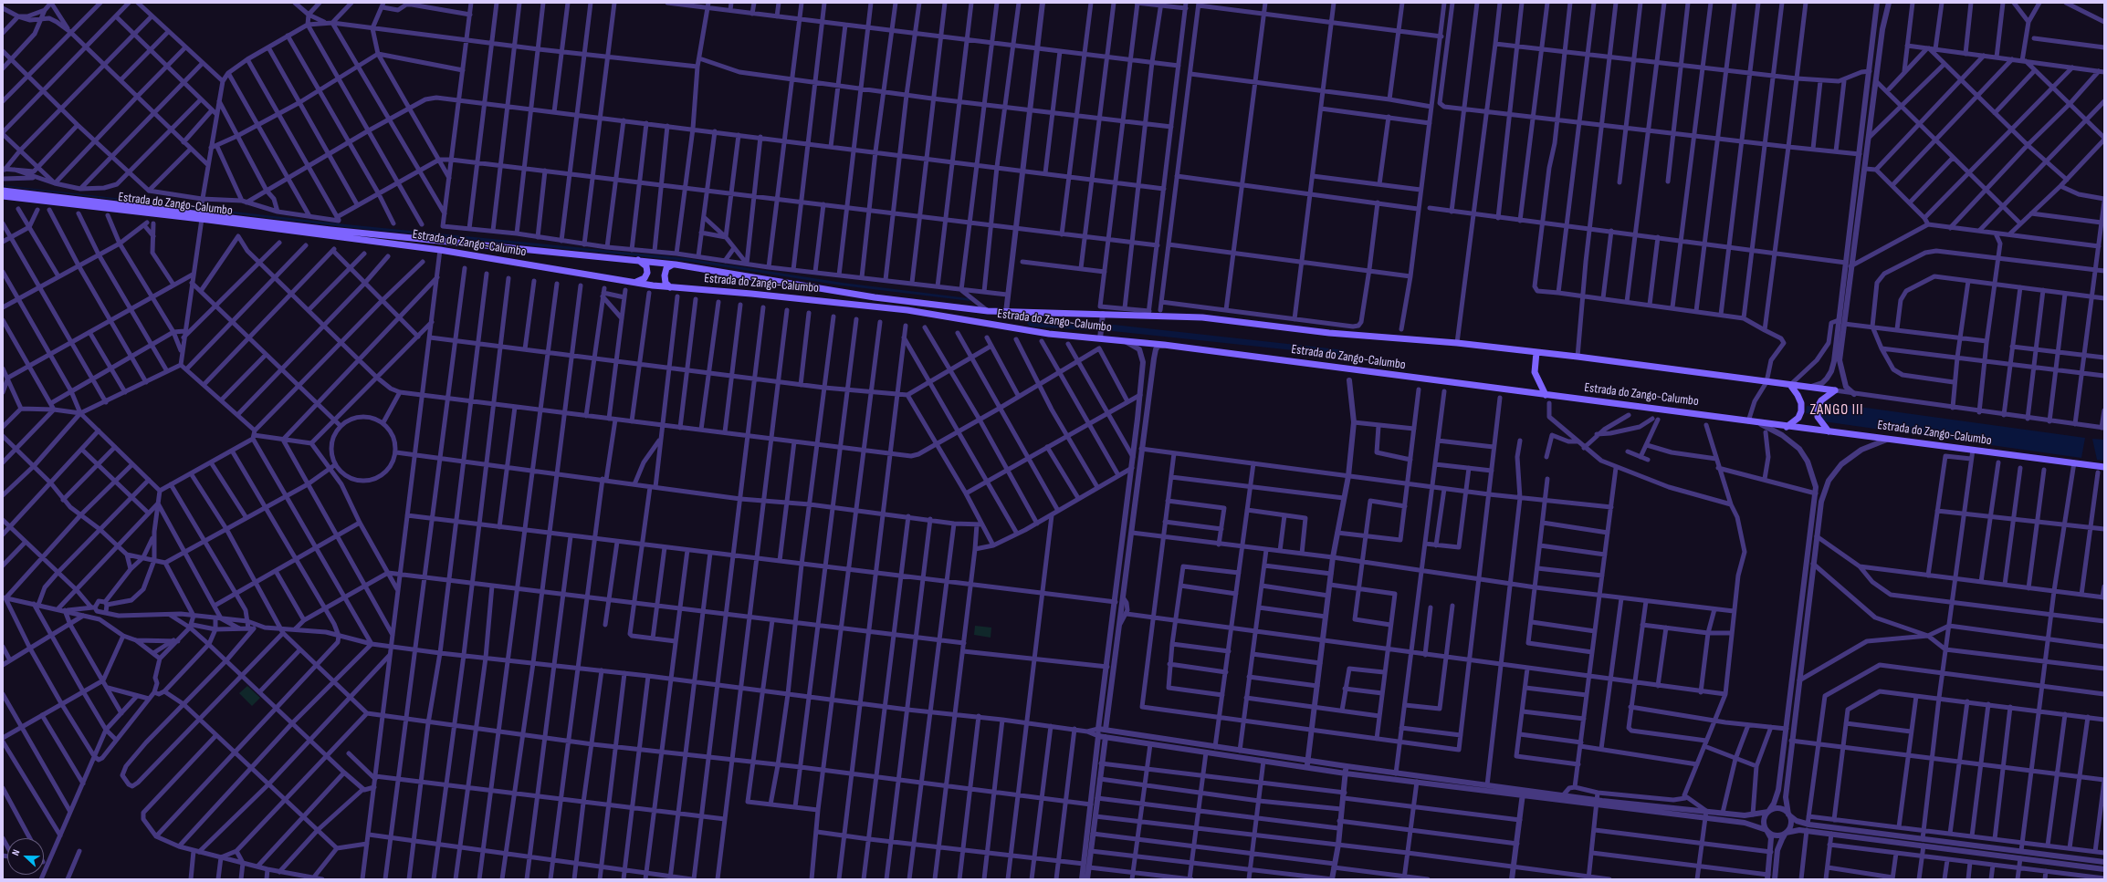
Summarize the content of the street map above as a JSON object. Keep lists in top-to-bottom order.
{
  "streets": {
    "main road": ["Estrada do Zango-Calumbo"]
  },
  "districts": ["ZANGO III"],
  "north": "left"
}
